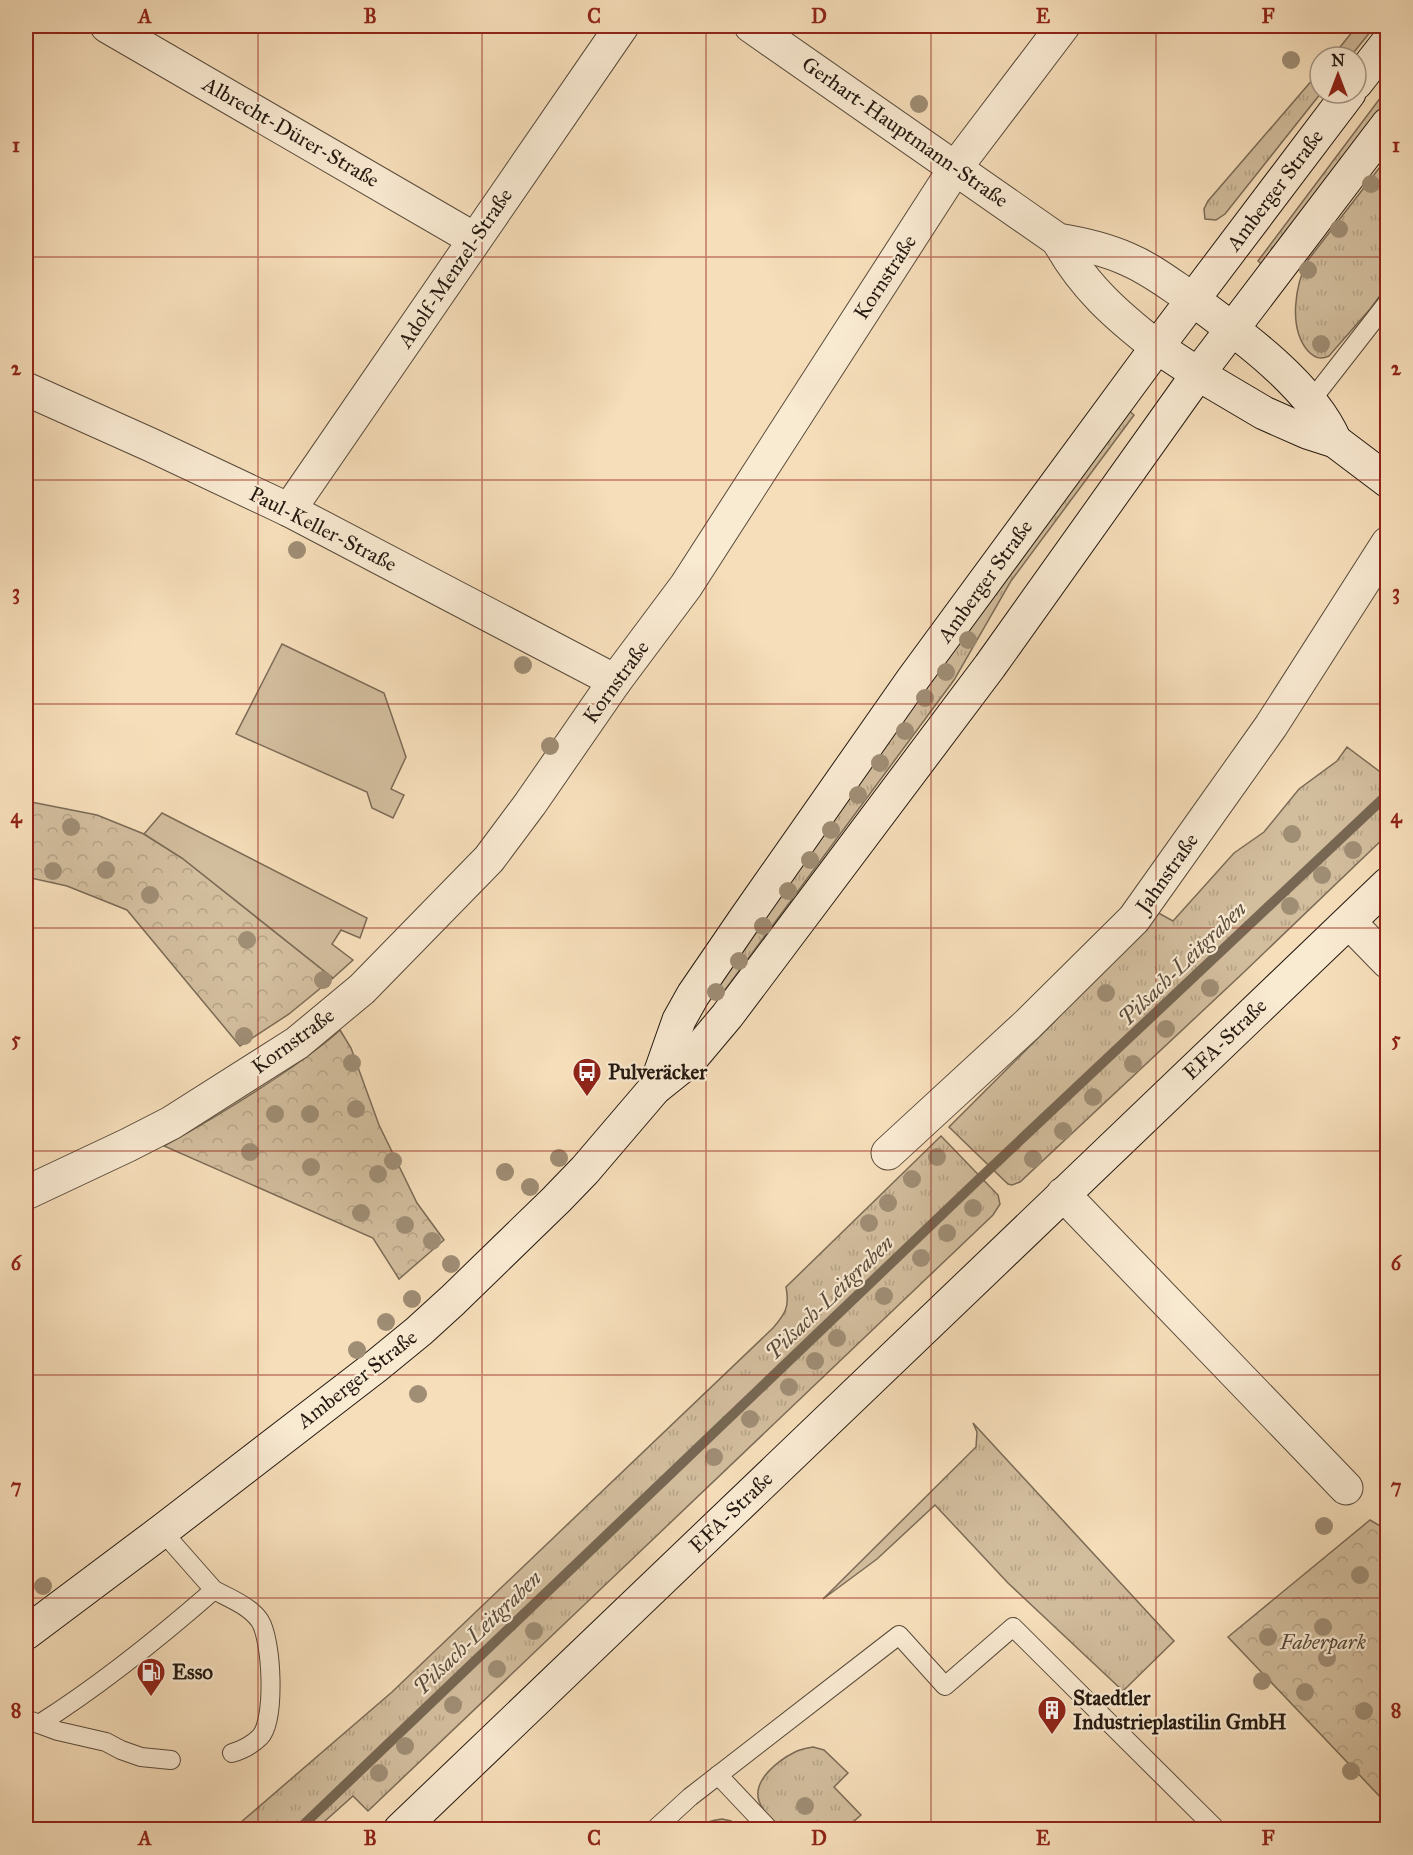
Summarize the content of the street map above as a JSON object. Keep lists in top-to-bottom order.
{
  "streets": {
    "street": [
      "Albrecht-Dürer-Straße",
      "Gerhart-Hauptmann-Straße",
      "Amberger Straße",
      "Adolf-Menzel-Straße",
      "Kornstraße",
      "Paul-Keller-Straße",
      "Jahnstraße",
      "EFA-Straße"
    ]
  },
  "crossings": [
    ["Albrecht-Dürer-Straße", "Adolf-Menzel-Straße"],
    ["Gerhart-Hauptmann-Straße", "Amberger Straße"],
    ["Gerhart-Hauptmann-Straße", "Kornstraße"],
    ["Adolf-Menzel-Straße", "Paul-Keller-Straße"],
    ["Kornstraße", "Paul-Keller-Straße"]
  ],
  "water": ["Pilsach-Leitgraben"],
  "parks": ["Faberpark"],
  "places": {
    "bus stop": ["Pulveräcker"],
    "fuel station": ["Esso"],
    "building": ["Staedtler Industrieplastilin GmbH"]
  },
  "north": "top",
  "grid": {
    "columns": [
      "A",
      "B",
      "C",
      "D",
      "E",
      "F"
    ],
    "rows": [
      "1",
      "2",
      "3",
      "4",
      "5",
      "6",
      "7",
      "8"
    ]
  }
}
